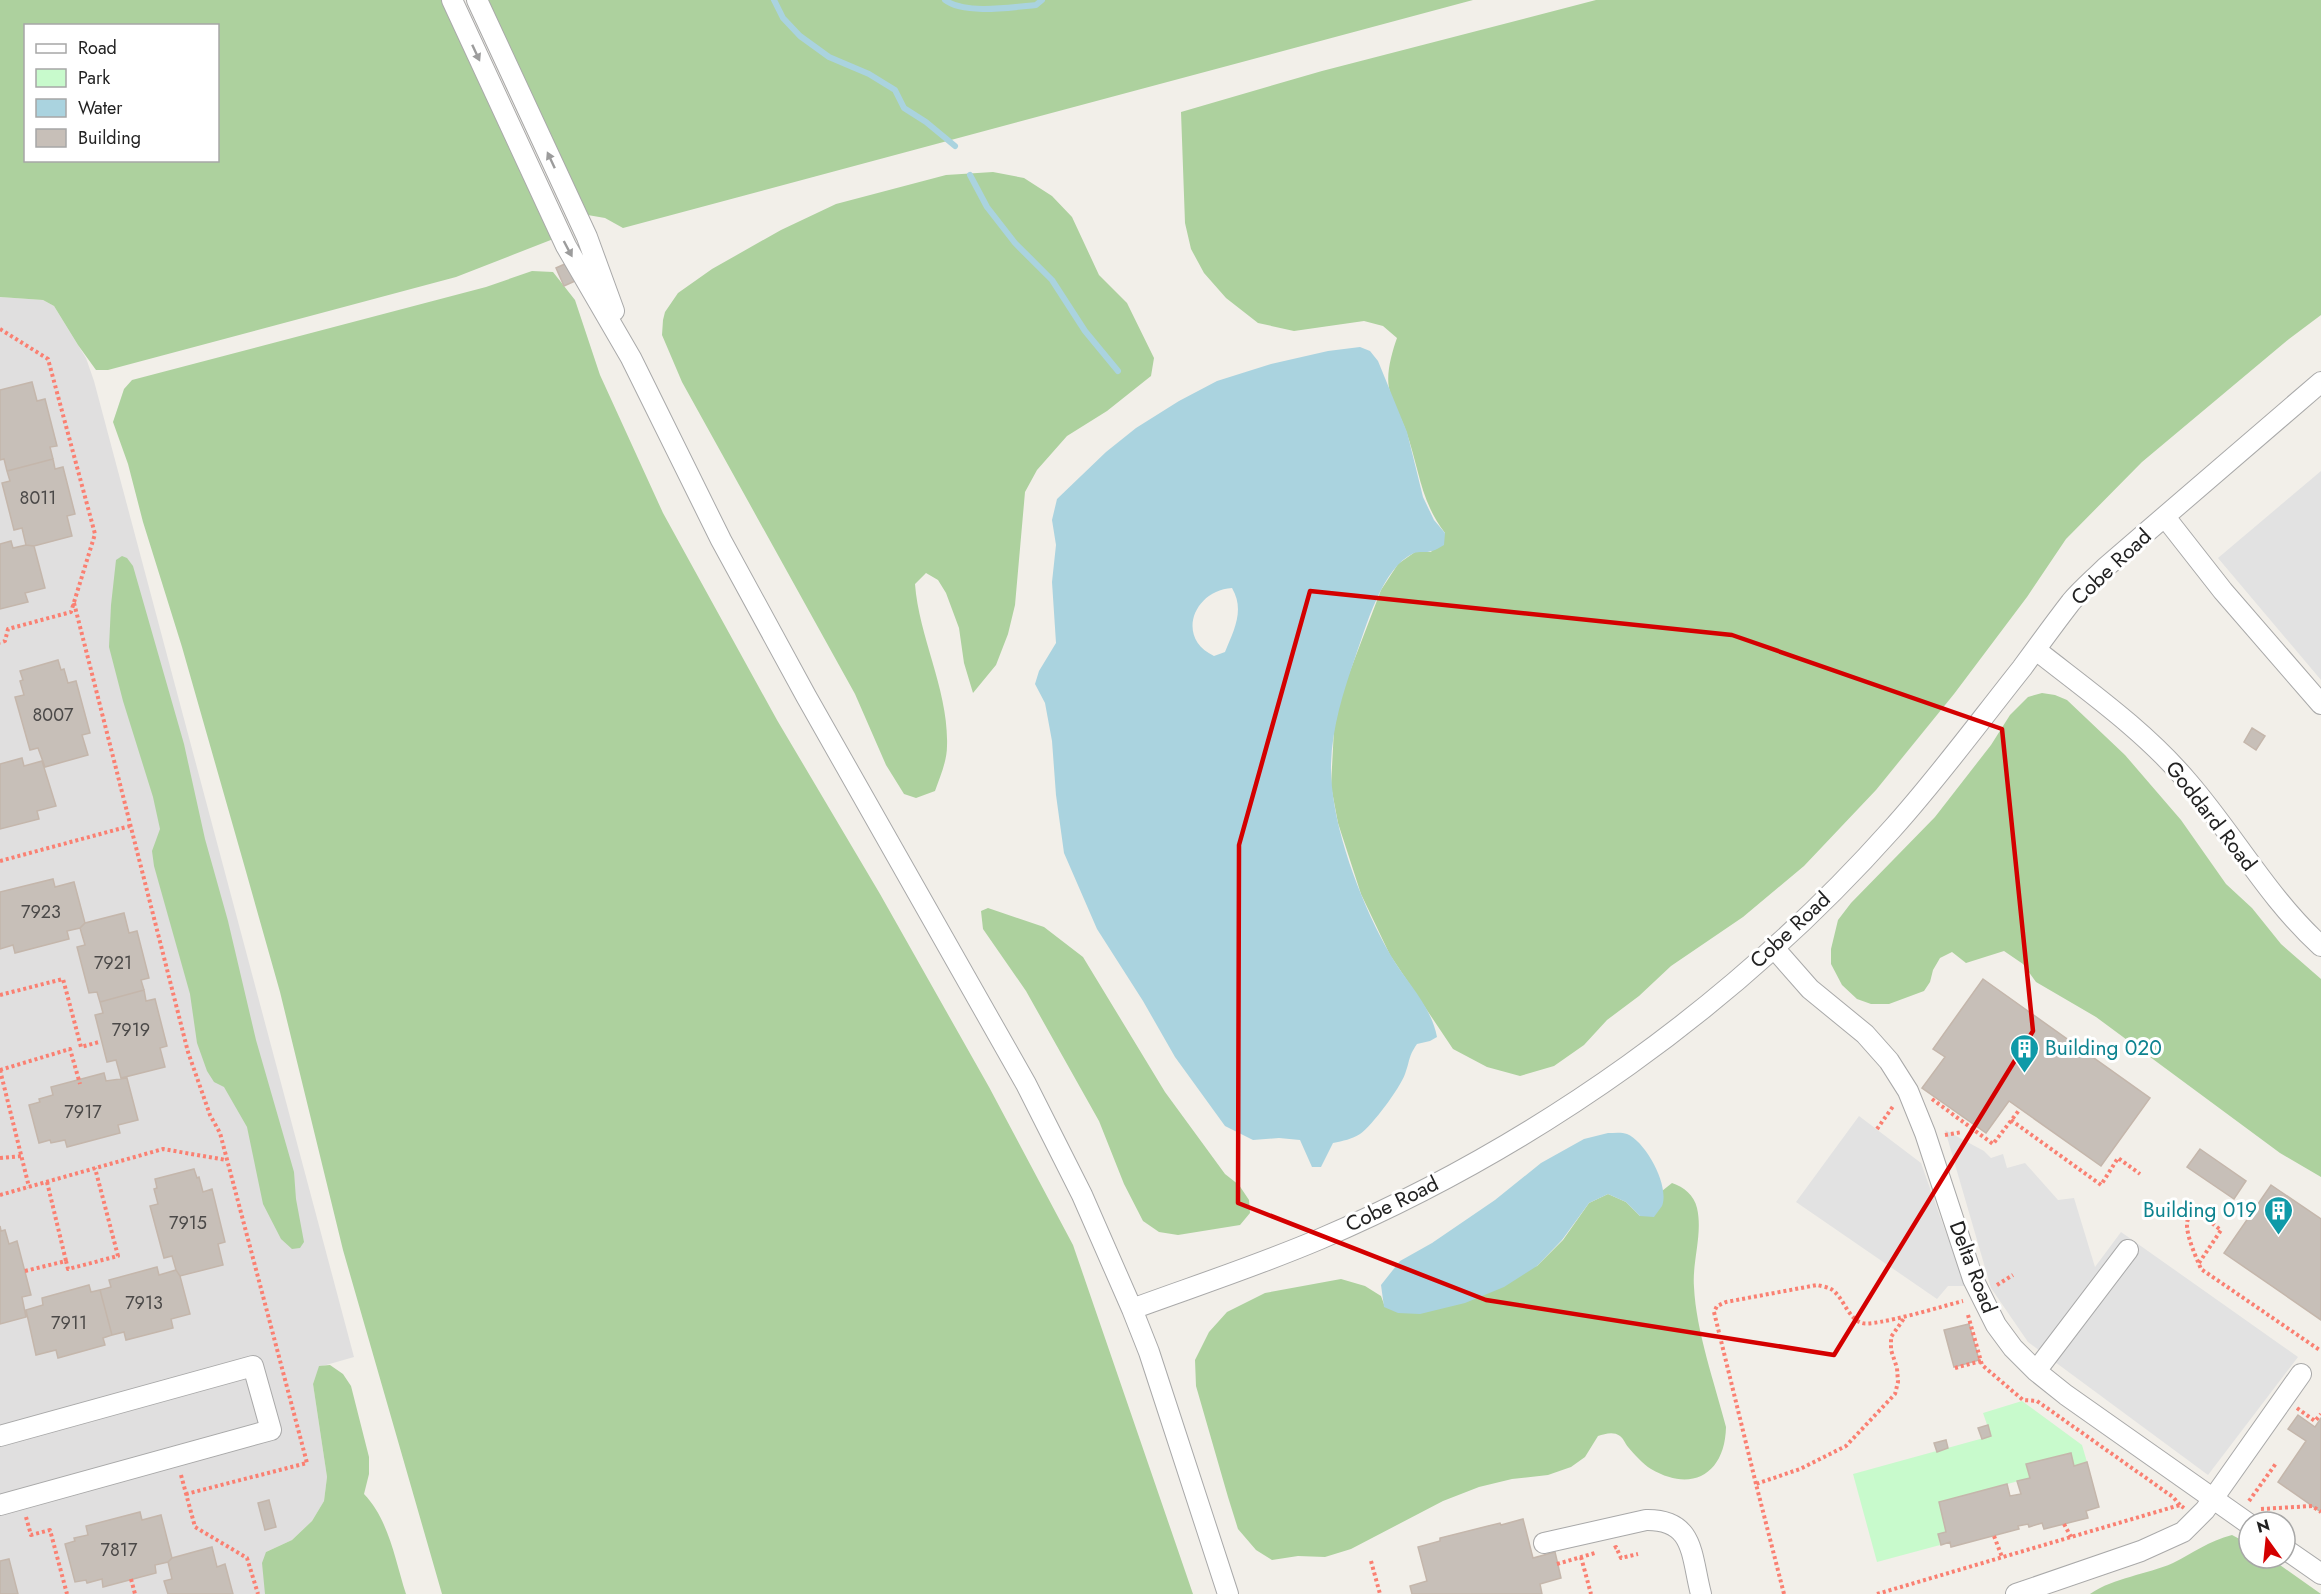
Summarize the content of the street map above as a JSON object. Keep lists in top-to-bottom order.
{
  "streets": {
    "street": ["Cobe Road", "Goddard Road", "Delta Road"]
  },
  "crossings": [
    ["Cobe Road", "Goddard Road"],
    ["Cobe Road", "Delta Road"]
  ],
  "places": {
    "building": ["Building 020", "Building 019"]
  },
  "house_numbers": [
    "8011",
    "8007",
    "7923",
    "7921",
    "7919",
    "7917",
    "7915",
    "7913",
    "7911",
    "7817"
  ],
  "legend": [
    "Road",
    "Park",
    "Water",
    "Building"
  ],
  "north": "top"
}
